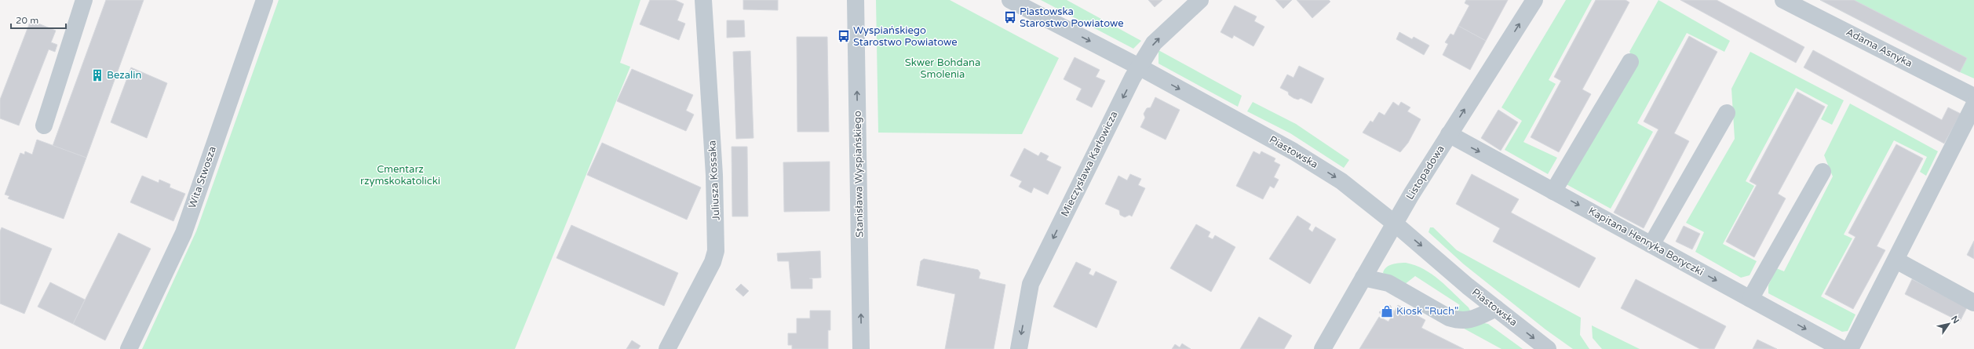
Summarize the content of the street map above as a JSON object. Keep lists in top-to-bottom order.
{
  "streets": {
    "street": [
      "Adama Asnyka",
      "Piastowska",
      "Mieczysława Karłowicza",
      "Listopadowa",
      "Stanisława Wyspiańskiego",
      "Wita Stwosza",
      "Juliusza Kossaka",
      "Kapitana Henryka Boryczki"
    ]
  },
  "crossings": [
    ["Piastowska", "Mieczysława Karłowicza"],
    ["Piastowska", "Listopadowa"],
    ["Listopadowa", "Kapitana Henryka Boryczki"]
  ],
  "one_way": ["Piastowska", "Stanisława Wyspiańskiego", "Kapitana Henryka Boryczki"],
  "parks": ["Skwer Bohdana Smolenia", "Cmentarz rzymskokatolicki"],
  "places": {
    "bus stop": ["Piastowska Starostwo Powiatowe", "Wyspiańskiego Starostwo Powiatowe"],
    "building": ["Bezalin"],
    "shop": ["Kiosk \"Ruch\""]
  },
  "scale_bar": "20 m",
  "north": "top right"
}
